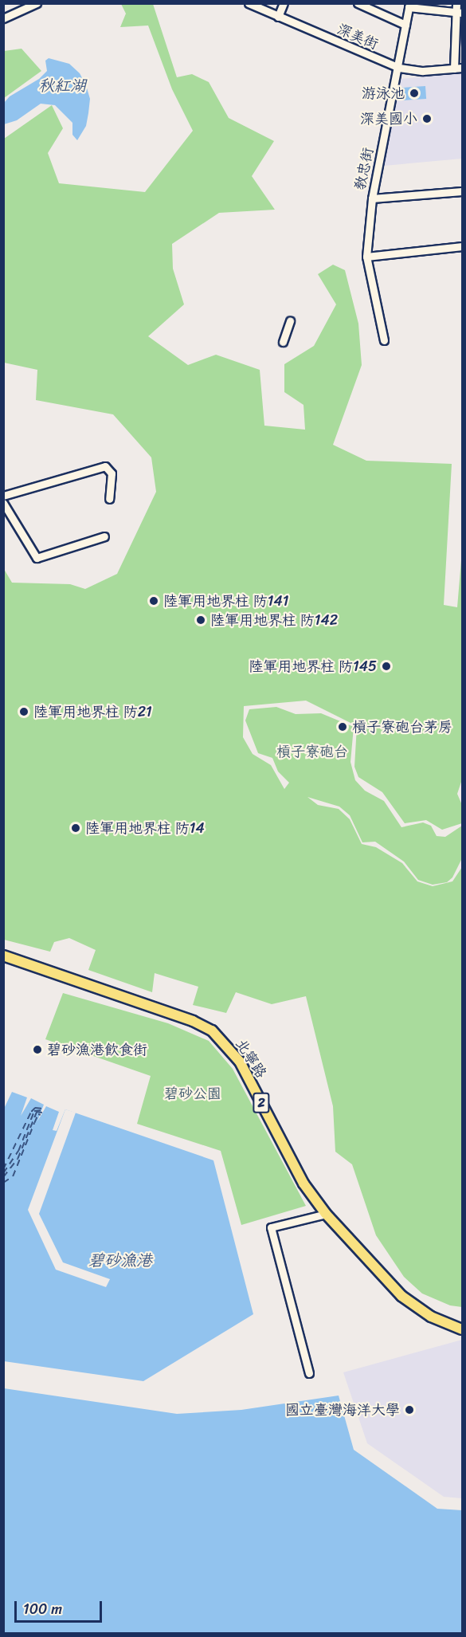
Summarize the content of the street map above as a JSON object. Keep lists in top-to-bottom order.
{
  "streets": {
    "main road": ["北寧路", "2"],
    "street": ["深美街", "教忠街"]
  },
  "crossings": [
    ["深美街", "教忠街"]
  ],
  "water": ["秋紅湖", "碧砂漁港"],
  "parks": ["槓子寮砲台", "碧砂公園"],
  "places": [
    "游泳池",
    "深美國小",
    "陸軍用地界柱 防141",
    "陸軍用地界柱 防142",
    "陸軍用地界柱 防145",
    "陸軍用地界柱 防21",
    "槓子寮砲台茅房",
    "陸軍用地界柱 防14",
    "碧砂漁港飲食街",
    "國立臺灣海洋大學"
  ],
  "scale_bar": "100 m"
}
